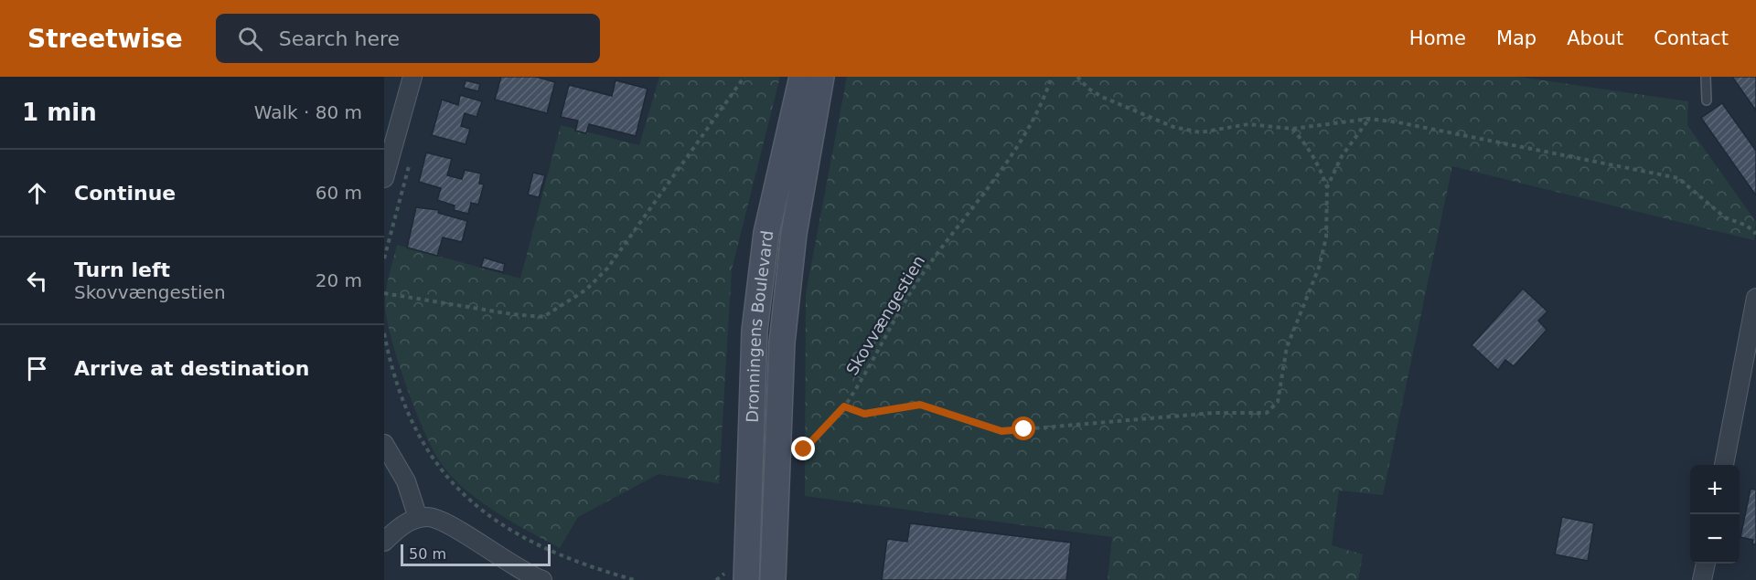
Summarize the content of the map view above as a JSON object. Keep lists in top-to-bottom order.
{
  "streets": {
    "main road": ["Dronningens Boulevard"],
    "path": ["Skovvængestien"]
  },
  "scale_bar": "50 m",
  "page": {
    "header": "Streetwise",
    "search": "Search here",
    "nav": [
      "Home",
      "Map",
      "About",
      "Contact"
    ],
    "heading": ["1 min", "Walk · 80 m"],
    "list": [
      ["Continue", "60 m"],
      ["Turn left", "Skovvængestien", "20 m"],
      "Arrive at destination"
    ],
    "map_buttons": ["+", "−"],
    "scale": "50 m"
  }
}
